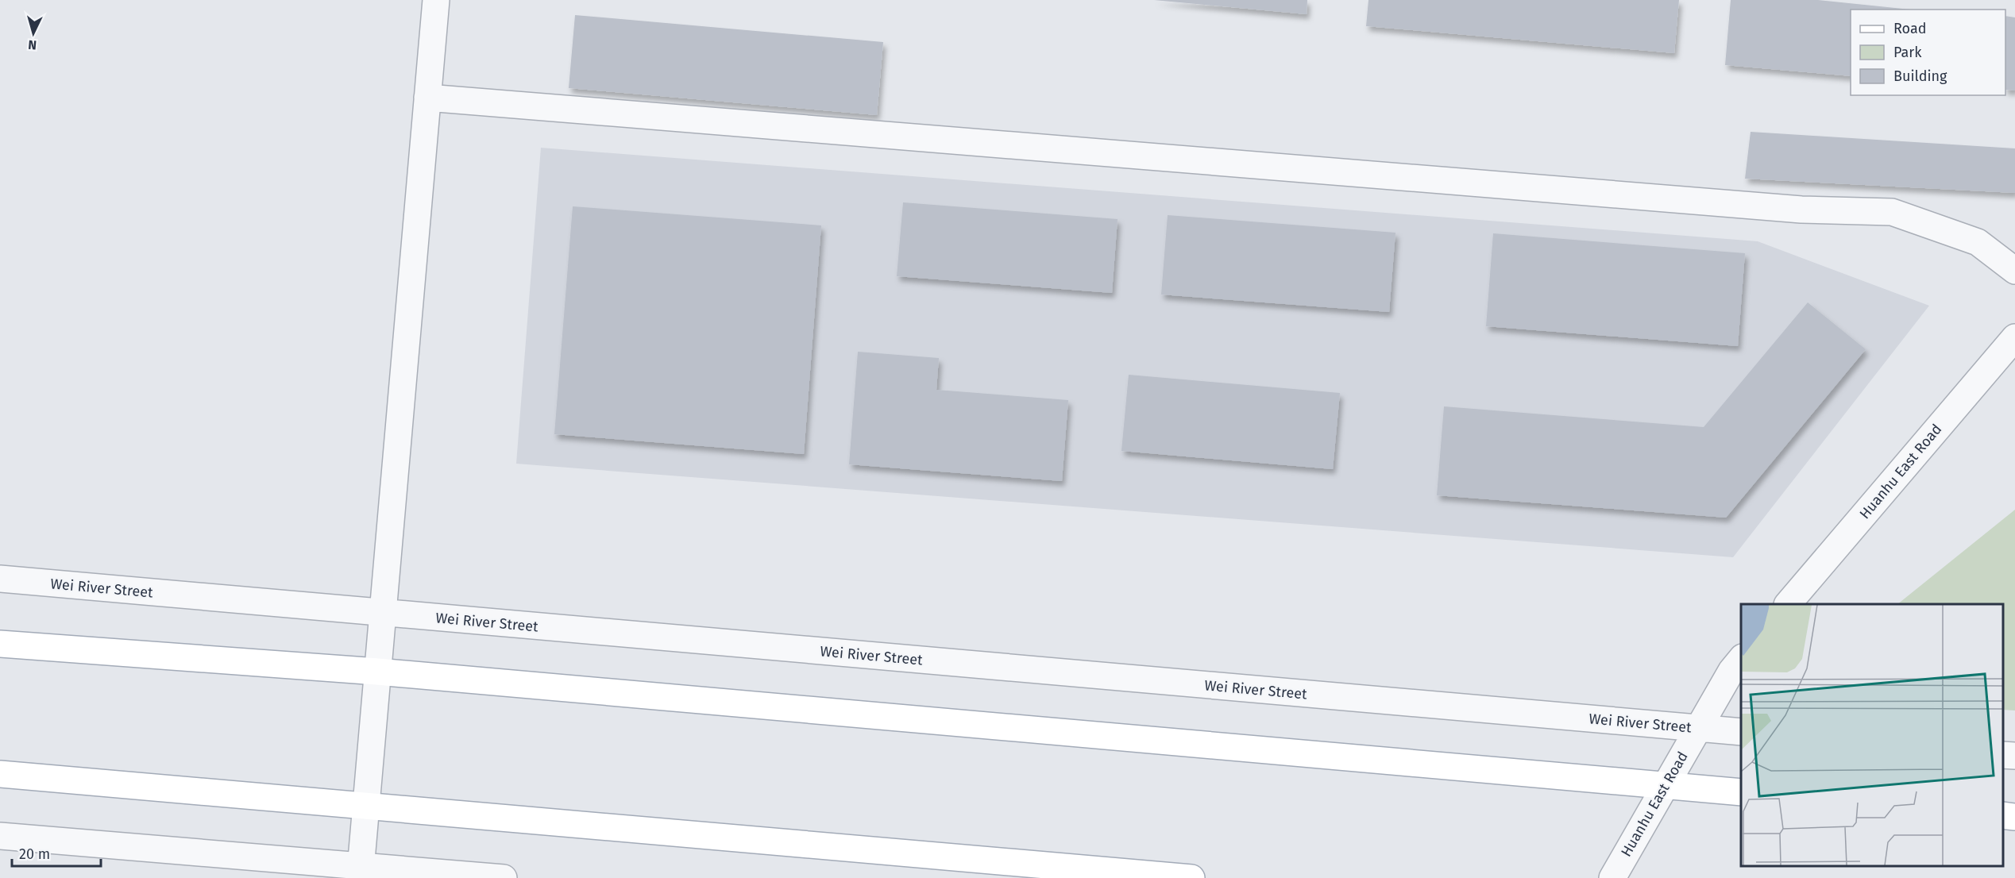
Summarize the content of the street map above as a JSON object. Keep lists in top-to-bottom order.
{
  "streets": {
    "street": ["Huanhu East Road", "Wei River Street"]
  },
  "crossings": [
    ["Huanhu East Road", "Wei River Street"]
  ],
  "legend": ["Road", "Park", "Building"],
  "scale_bar": "20 m",
  "north": "bottom"
}
